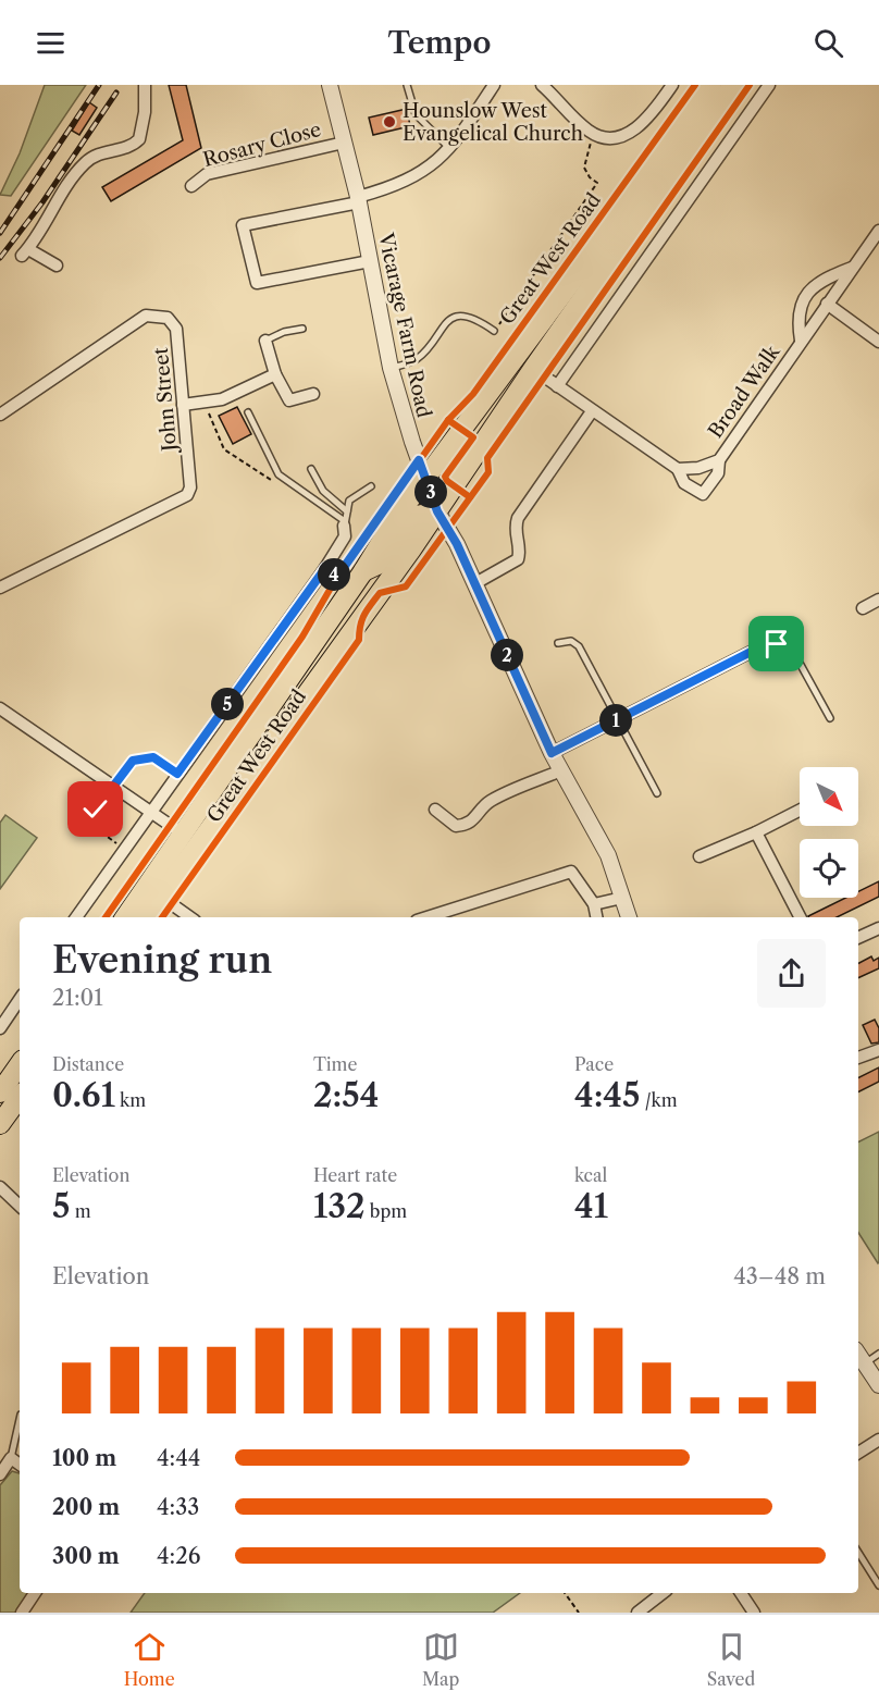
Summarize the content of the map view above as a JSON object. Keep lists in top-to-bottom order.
{
  "streets": {
    "highway": ["Great West Road"],
    "street": [
      "Rosary Close",
      "Vicarage Farm Road",
      "Broad Walk",
      "John Street"
    ]
  },
  "crossings": [
    ["Rosary Close", "Vicarage Farm Road"],
    ["Great West Road", "Vicarage Farm Road"]
  ],
  "places": ["Hounslow West Evangelical Church"],
  "north": "bottom right",
  "page": {
    "header": "Tempo",
    "pins": [
      "3",
      "4",
      "2",
      "5",
      "1"
    ],
    "heading": ["Evening run", "21:01"],
    "stats": [
      ["Distance", "0.61 km"],
      ["Time", "2:54"],
      ["Pace", "4:45 /km"],
      ["Elevation", "5 m"],
      ["Heart rate", "132 bpm"],
      ["kcal", "41"]
    ],
    "chart": ["Elevation", "43–48 m"],
    "list": [
      {
        "name": "100 m",
        "note": "4:44"
      },
      {
        "name": "200 m",
        "note": "4:33"
      },
      {
        "name": "300 m",
        "note": "4:26"
      }
    ],
    "tabs": ["Home", "Map", "Saved"]
  }
}
